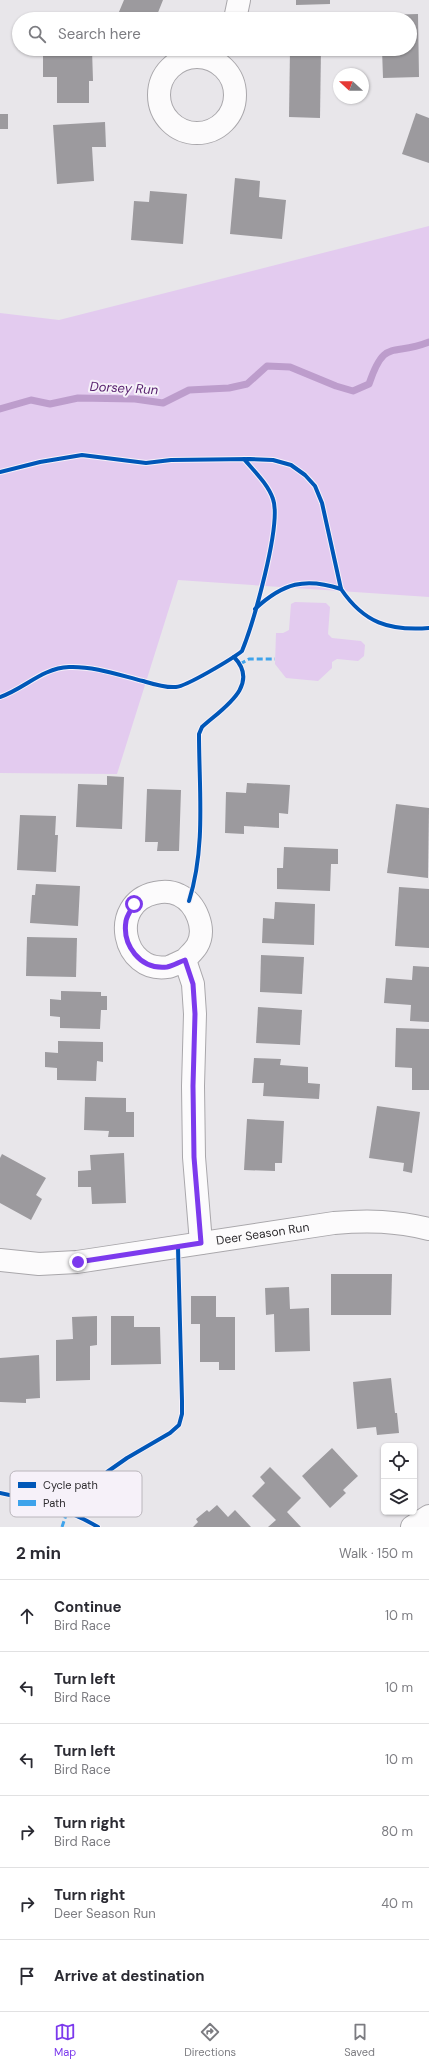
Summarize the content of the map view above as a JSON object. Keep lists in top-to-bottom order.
{
  "streets": {
    "street": ["Deer Season Run"]
  },
  "water": ["Dorsey Run"],
  "legend": ["Cycle path", "Path"],
  "north": "left",
  "page": {
    "search": "Search here",
    "heading": ["2 min", "Walk · 150 m"],
    "list": [
      ["Continue", "Bird Race", "10 m"],
      ["Turn left", "Bird Race", "10 m"],
      ["Turn left", "Bird Race", "10 m"],
      ["Turn right", "Bird Race", "80 m"],
      ["Turn right", "Deer Season Run", "40 m"],
      "Arrive at destination"
    ],
    "nav": ["Map", "Directions", "Saved"]
  }
}
